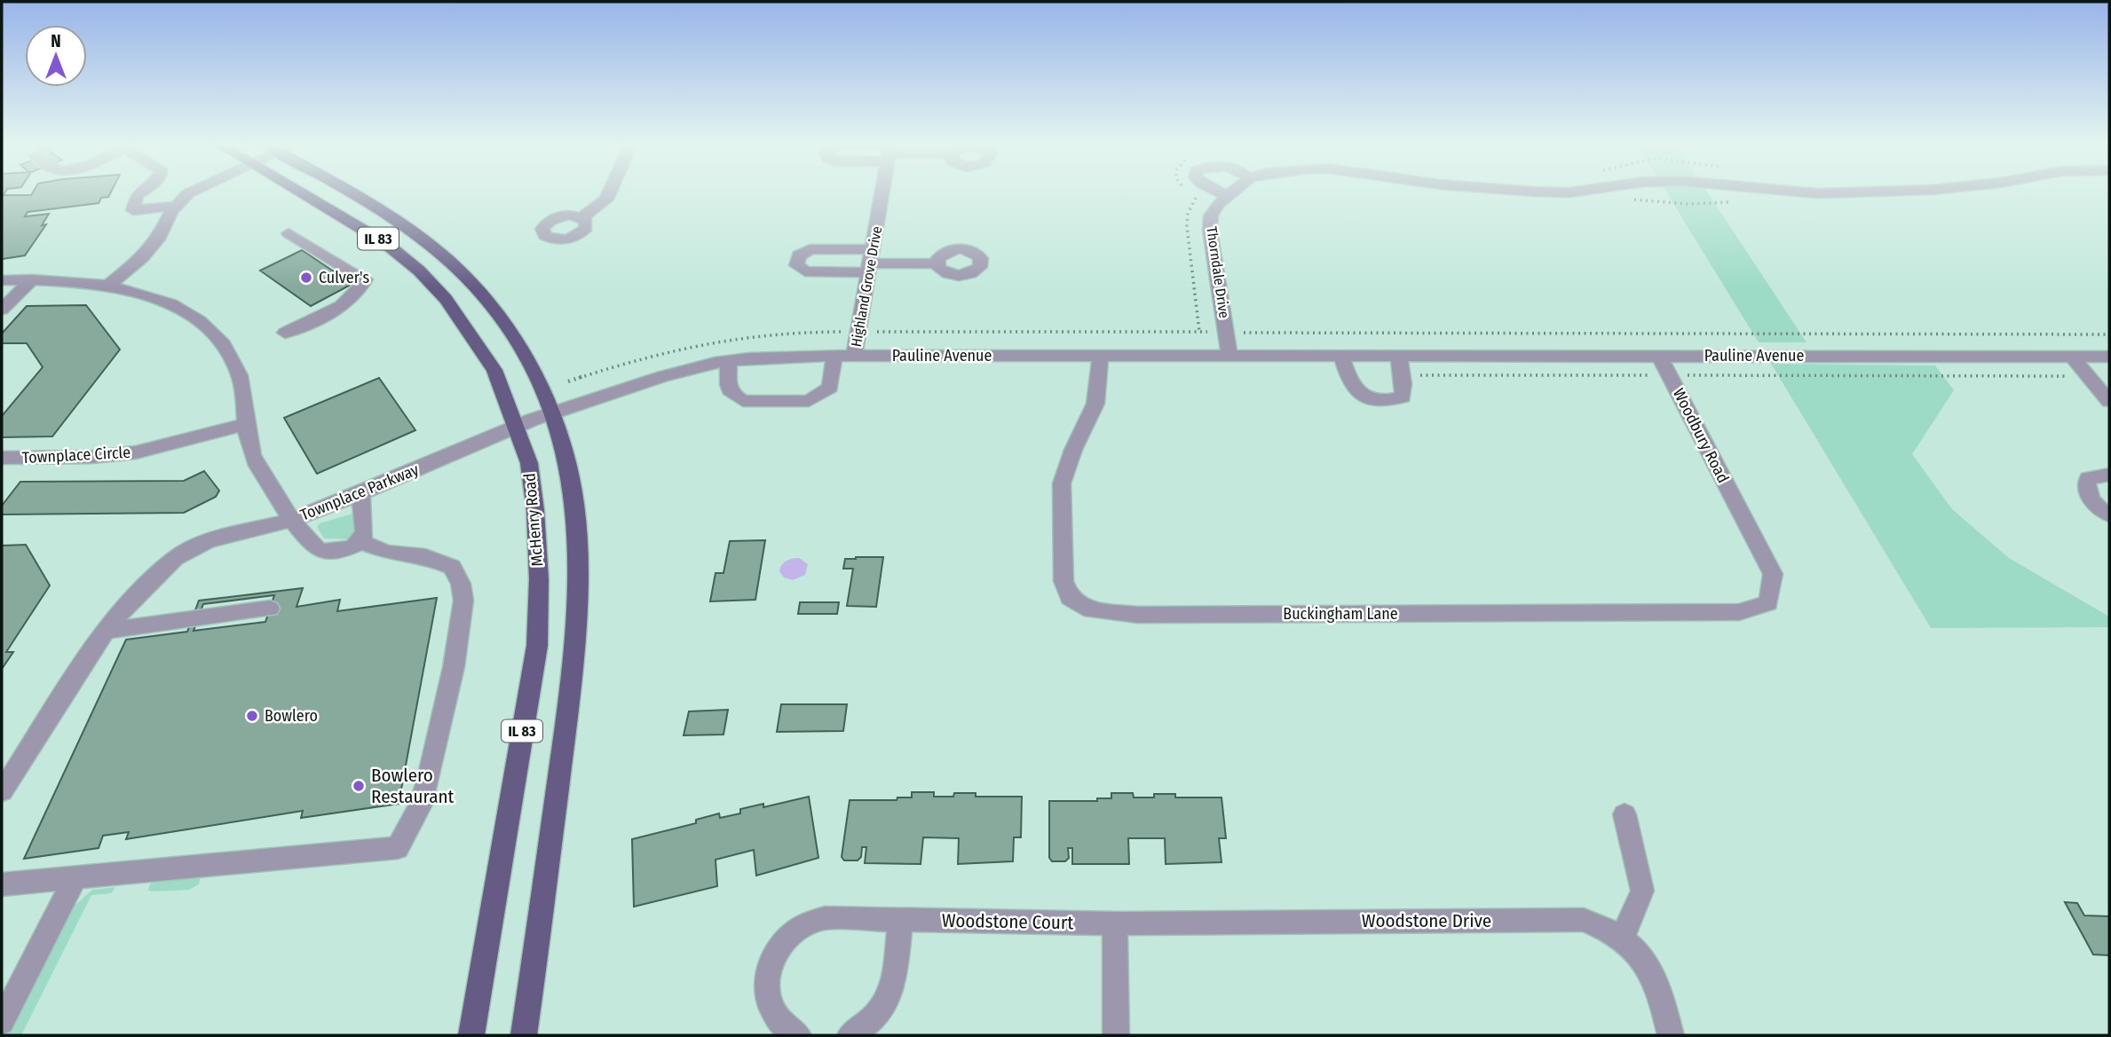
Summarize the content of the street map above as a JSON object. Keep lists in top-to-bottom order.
{
  "streets": {
    "main road": ["IL 83", "McHenry Road"],
    "street": [
      "Thorndale Drive",
      "Highland Grove Drive",
      "Pauline Avenue",
      "Woodbury Road",
      "Townplace Circle",
      "Townplace Parkway",
      "Buckingham Lane",
      "Woodstone Drive",
      "Woodstone Court"
    ]
  },
  "crossings": [
    ["IL 83", "Pauline Avenue"],
    ["IL 83", "Townplace Parkway"],
    ["Thorndale Drive", "Pauline Avenue"],
    ["Highland Grove Drive", "Pauline Avenue"],
    ["Pauline Avenue", "Woodbury Road"],
    ["Pauline Avenue", "Townplace Parkway"],
    ["Pauline Avenue", "Buckingham Lane"],
    ["Woodbury Road", "Buckingham Lane"],
    ["Townplace Circle", "Townplace Parkway"],
    ["Townplace Parkway", "McHenry Road"],
    ["Woodstone Drive", "Woodstone Court"]
  ],
  "places": ["Culver's", "Bowlero", "Bowlero Restaurant"],
  "north": "top"
}
